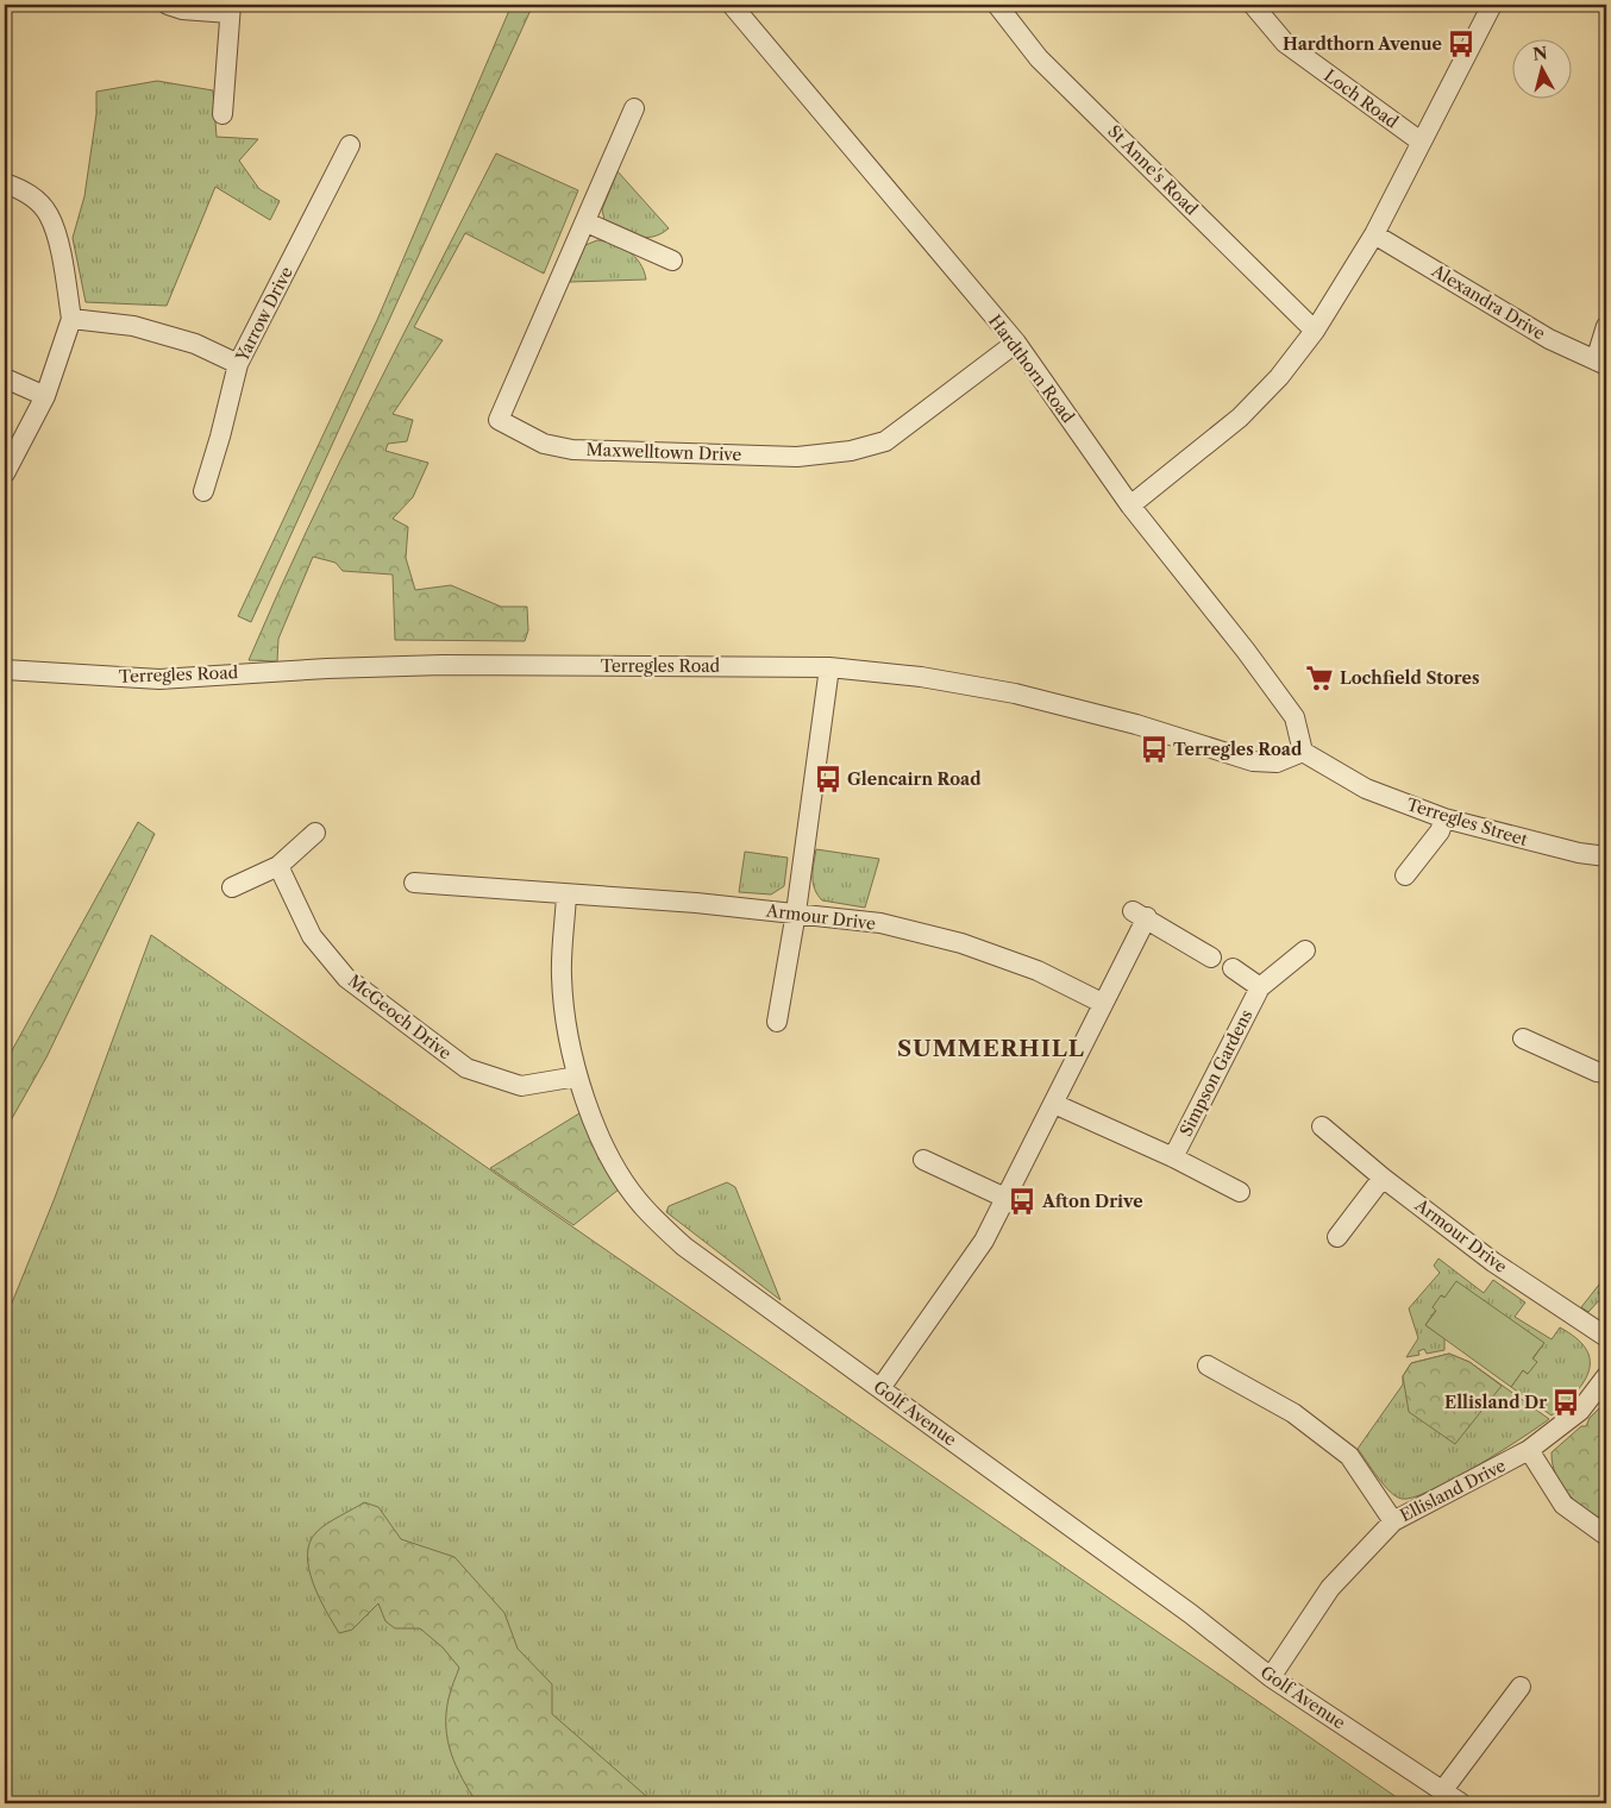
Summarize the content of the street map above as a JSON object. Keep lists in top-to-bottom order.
{
  "streets": {
    "street": [
      "Loch Road",
      "St Anne's Road",
      "Alexandra Drive",
      "Yarrow Drive",
      "Hardthorn Road",
      "Maxwelltown Drive",
      "Terregles Road",
      "Terregles Street",
      "Armour Drive",
      "McGeoch Drive",
      "Simpson Gardens",
      "Golf Avenue",
      "Ellisland Drive"
    ]
  },
  "crossings": [
    ["Hardthorn Road", "Maxwelltown Drive"],
    ["Hardthorn Road", "Terregles Road"],
    ["Hardthorn Road", "Terregles Street"],
    ["Terregles Road", "Terregles Street"],
    ["Armour Drive", "Golf Avenue"],
    ["McGeoch Drive", "Golf Avenue"],
    ["Golf Avenue", "Ellisland Drive"]
  ],
  "districts": ["SUMMERHILL"],
  "places": {
    "bus stop": [
      "Hardthorn Avenue",
      "Terregles Road",
      "Glencairn Road",
      "Afton Drive",
      "Ellisland Dr"
    ],
    "supermarket": ["Lochfield Stores"]
  },
  "north": "top"
}
